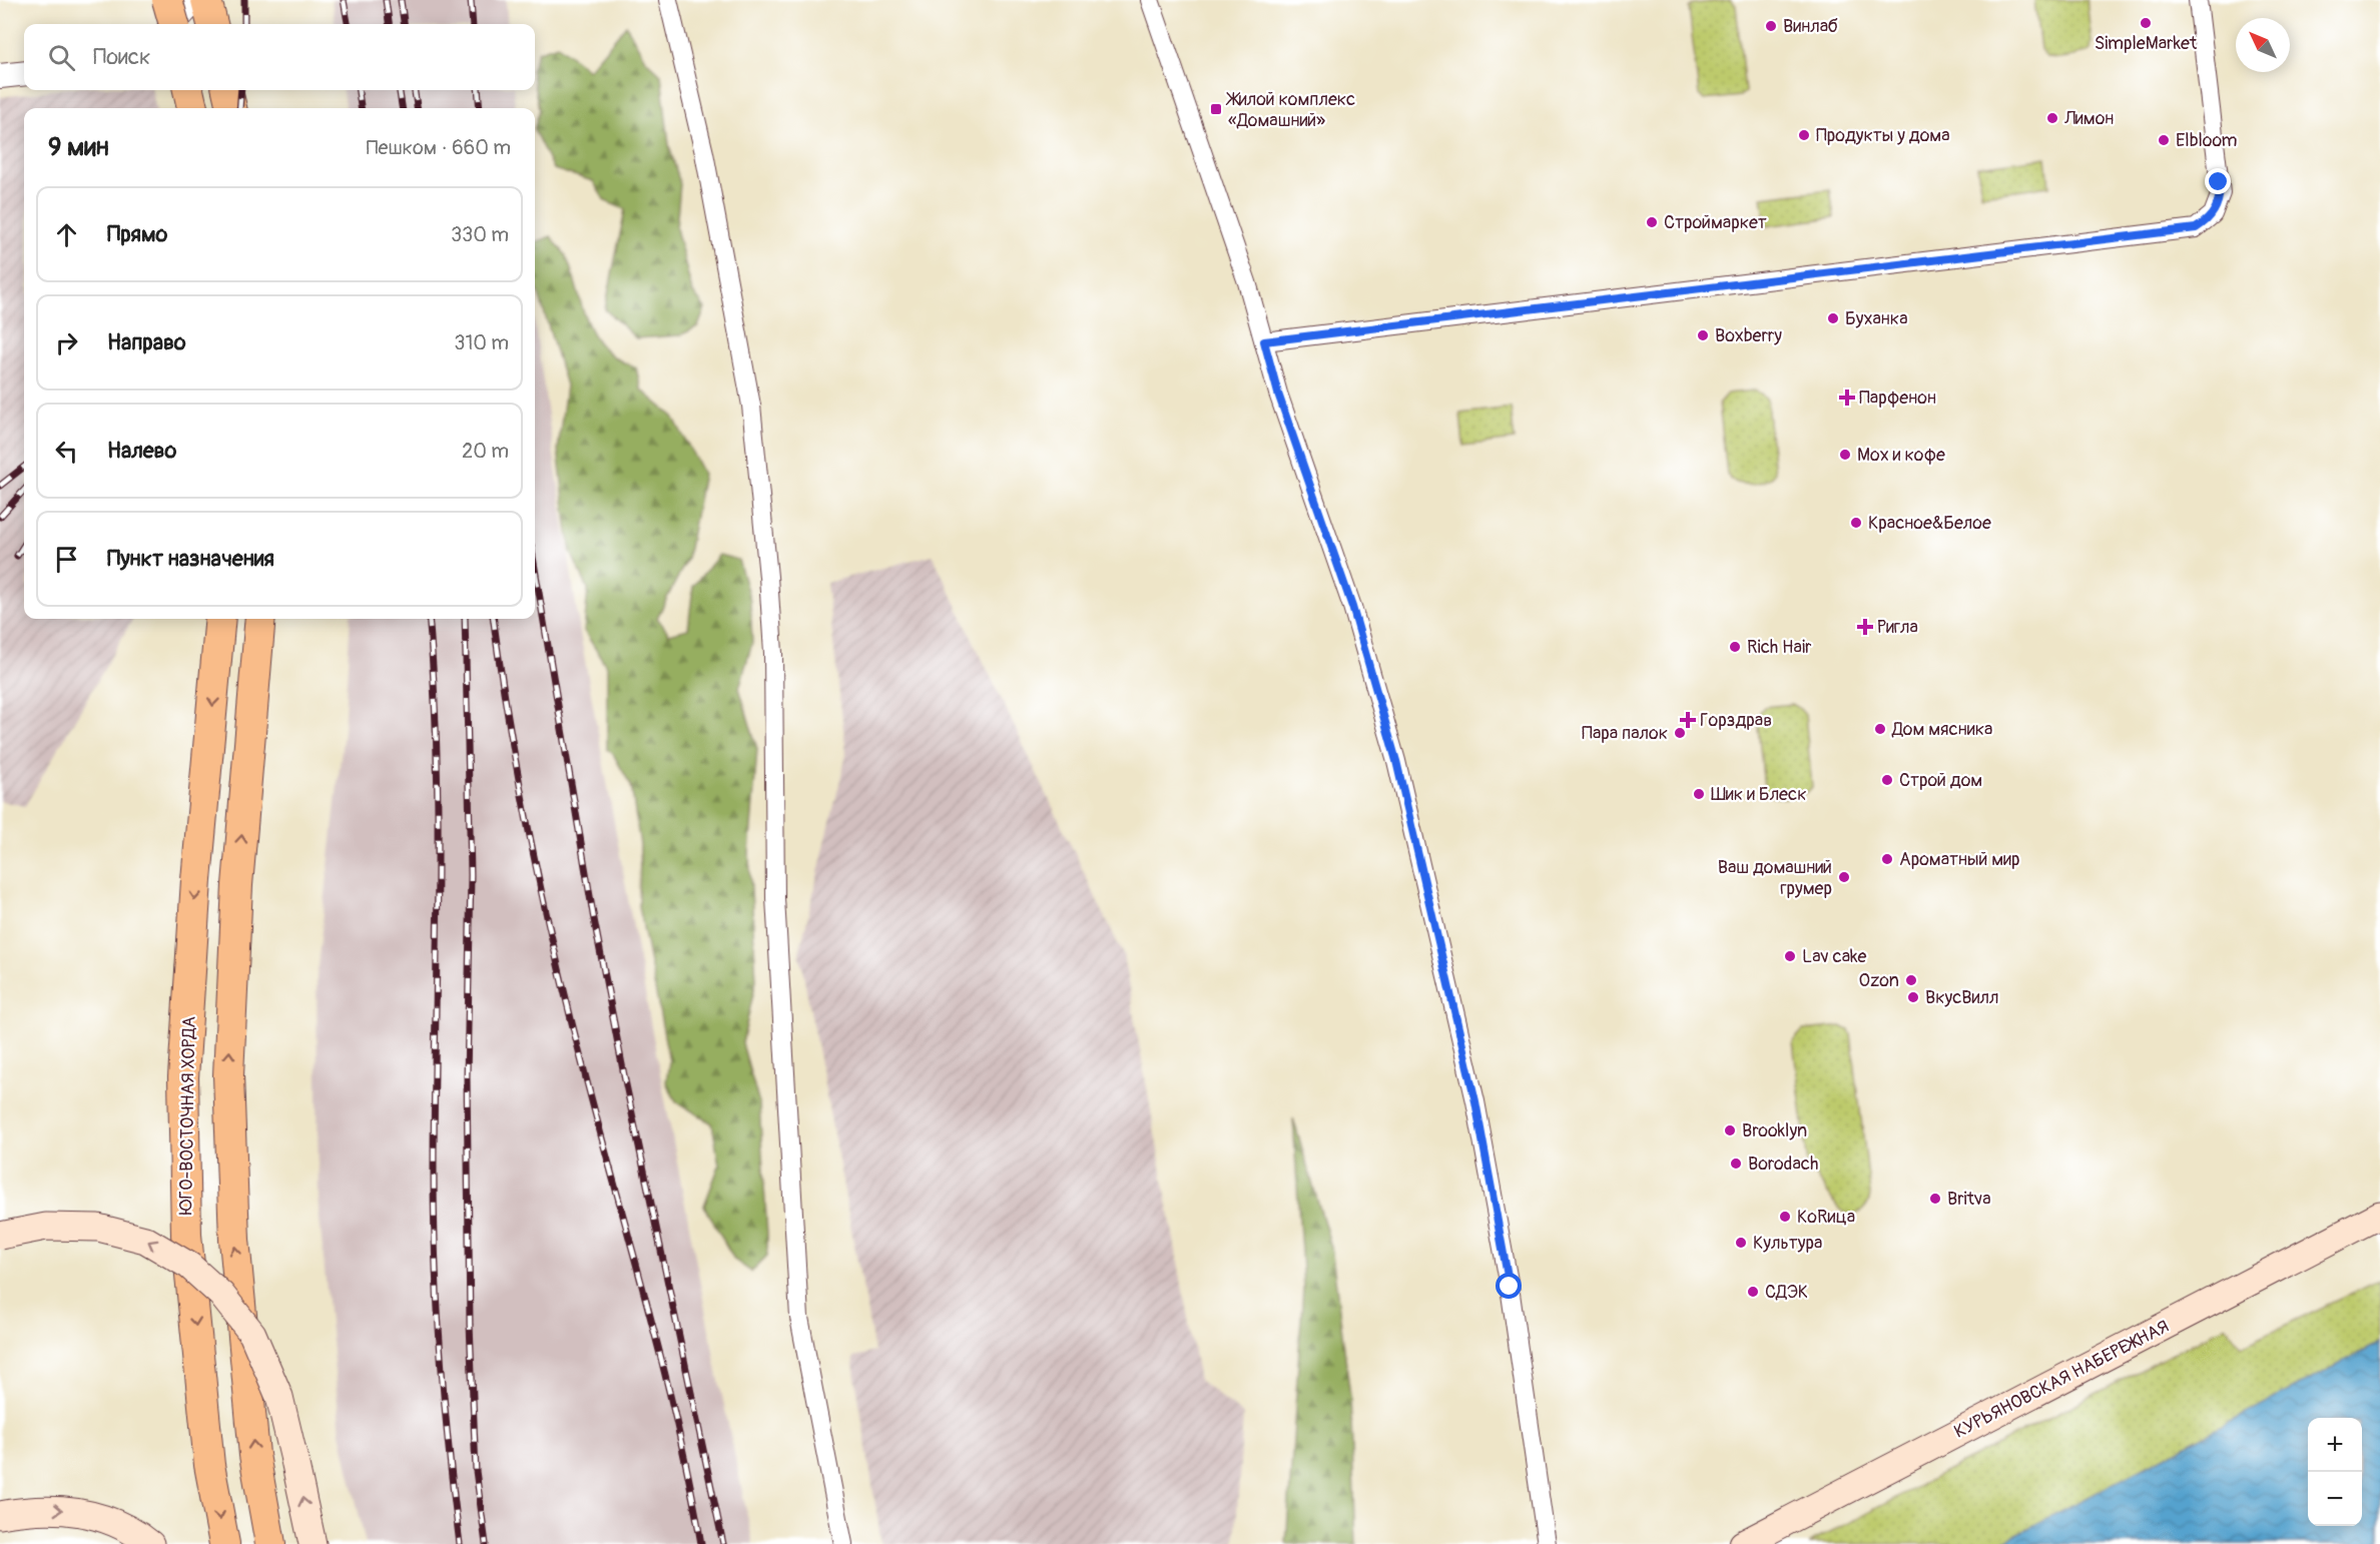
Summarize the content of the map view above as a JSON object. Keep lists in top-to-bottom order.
{
  "streets": {
    "main road": ["ЮГО-ВОСТОЧНАЯ ХОРДА", "КУРЬЯНОВСКАЯ НАБЕРЕЖНАЯ"]
  },
  "places": {
    "other": [
      "SimpleMarket",
      "Винлаб",
      "Лимон",
      "Продукты у дома",
      "Elbloom",
      "Строймаркет",
      "Буханка",
      "Boxberry",
      "Мох и кофе",
      "Красное&Белое",
      "Rich Hair",
      "Дом мясника",
      "Пара палок",
      "Строй дом",
      "Шик и Блеск",
      "Ароматный мир",
      "Ваш домашний грумер",
      "Lav cake",
      "Ozon",
      "ВкусВилл",
      "Brooklyn",
      "Borodach",
      "Britva",
      "КоRица",
      "Культура",
      "СДЭК"
    ],
    "transit": ["Жилой комплекс «Домашний»"],
    "health": ["Парфенон", "Ригла", "Горздрав"]
  },
  "north": "top left",
  "page": {
    "search": "Поиск",
    "heading": ["9 мин", "Пешком · 660 m"],
    "list": [
      ["Прямо", "330 m"],
      ["Направо", "310 m"],
      ["Налево", "20 m"],
      "Пункт назначения"
    ],
    "map_buttons": ["+", "−"]
  }
}
